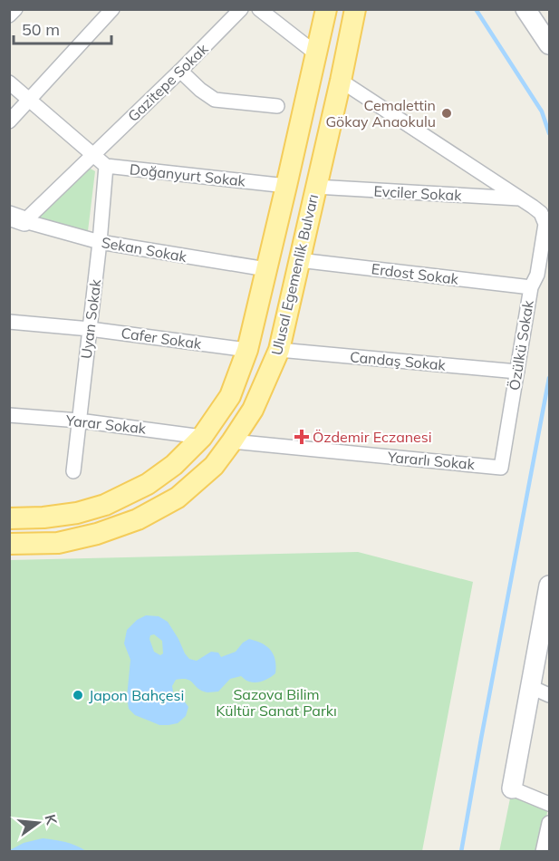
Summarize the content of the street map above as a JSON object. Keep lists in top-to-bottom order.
{
  "streets": {
    "main road": ["Ulusal Egemenlik Bulvarı"],
    "street": [
      "Gazitepe Sokak",
      "Doğanyurt Sokak",
      "Evciler Sokak",
      "Sekan Sokak",
      "Erdost Sokak",
      "Uyan Sokak",
      "Cafer Sokak",
      "Özülkü Sokak",
      "Candaş Sokak",
      "Yarar Sokak",
      "Yararlı Sokak"
    ]
  },
  "crossings": [
    ["Gazitepe Sokak", "Sekan Sokak"],
    ["Doğanyurt Sokak", "Ulusal Egemenlik Bulvarı"],
    ["Doğanyurt Sokak", "Uyan Sokak"],
    ["Evciler Sokak", "Ulusal Egemenlik Bulvarı"],
    ["Evciler Sokak", "Özülkü Sokak"],
    ["Sekan Sokak", "Ulusal Egemenlik Bulvarı"],
    ["Sekan Sokak", "Uyan Sokak"],
    ["Erdost Sokak", "Ulusal Egemenlik Bulvarı"],
    ["Erdost Sokak", "Özülkü Sokak"],
    ["Ulusal Egemenlik Bulvarı", "Cafer Sokak"],
    ["Ulusal Egemenlik Bulvarı", "Candaş Sokak"],
    ["Ulusal Egemenlik Bulvarı", "Yarar Sokak"],
    ["Ulusal Egemenlik Bulvarı", "Yararlı Sokak"],
    ["Uyan Sokak", "Cafer Sokak"],
    ["Uyan Sokak", "Yarar Sokak"],
    ["Özülkü Sokak", "Candaş Sokak"],
    ["Özülkü Sokak", "Yararlı Sokak"]
  ],
  "parks": ["Sazova Bilim Kültür Sanat Parkı"],
  "places": {
    "other": ["Cemalettin Gökay Anaokulu", "Japon Bahçesi"],
    "health": ["Özdemir Eczanesi"]
  },
  "scale_bar": "50 m",
  "north": "right"
}
